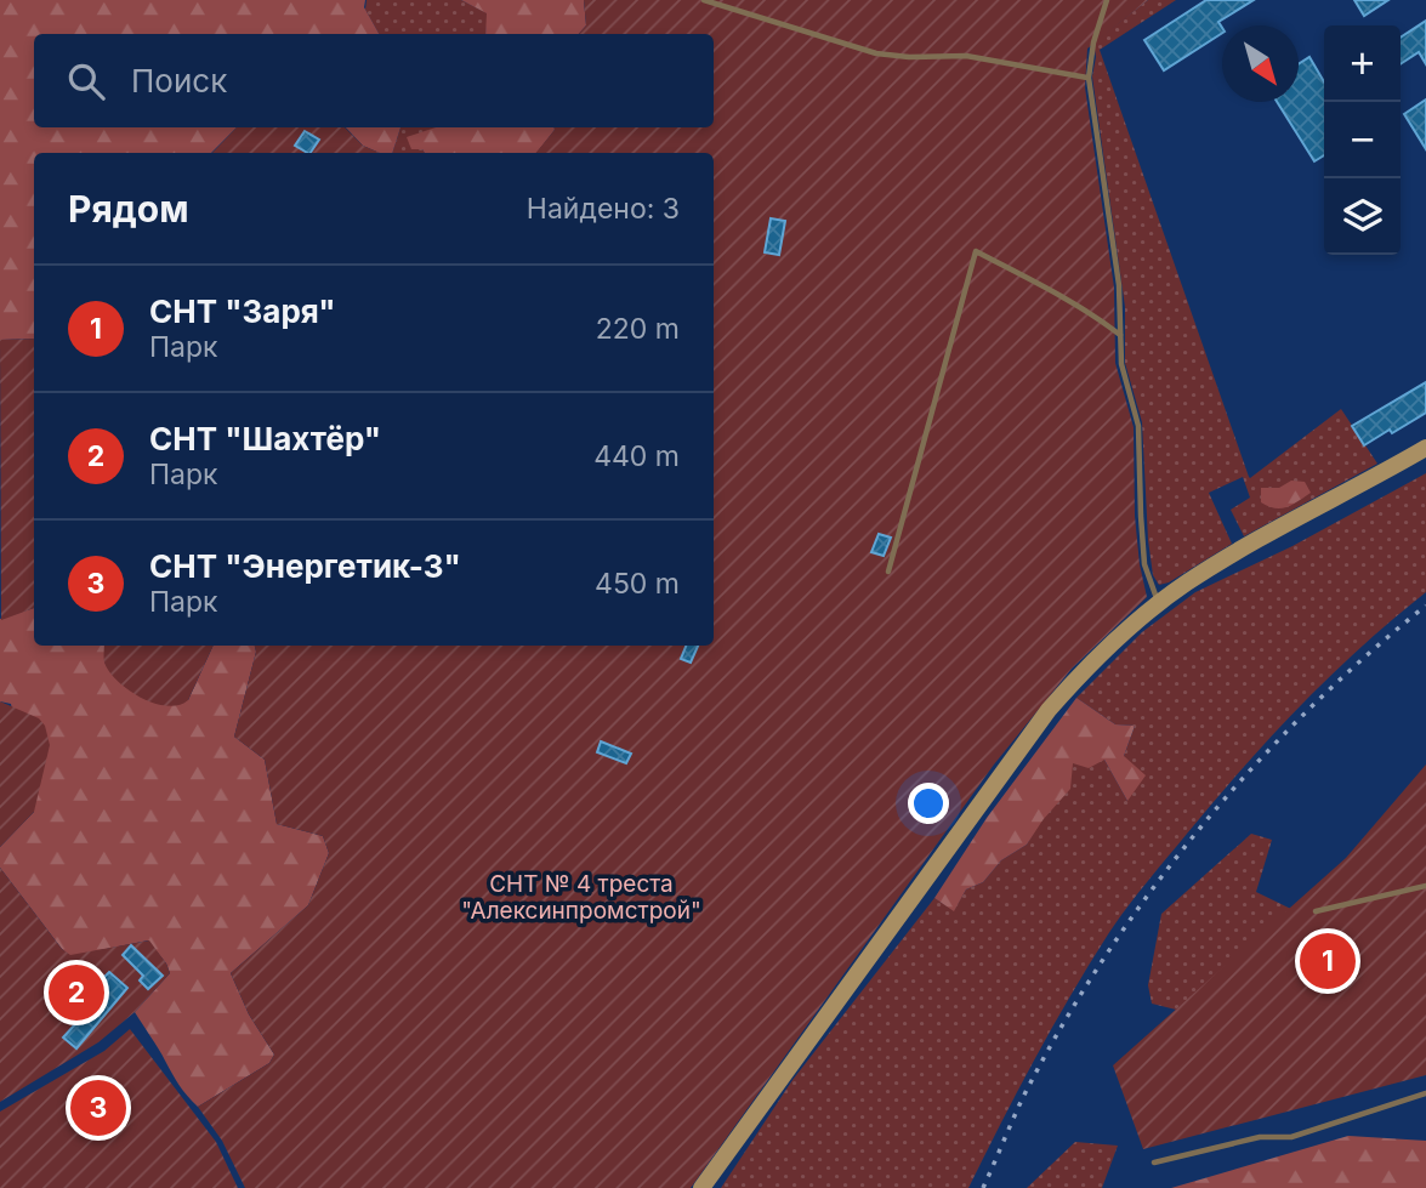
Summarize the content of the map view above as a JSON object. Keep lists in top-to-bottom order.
{
  "parks": ["СНТ № 4 треста \"Алексинпромстрой\""],
  "north": "bottom right",
  "page": {
    "map_buttons": ["+", "−"],
    "search": "Поиск",
    "heading": ["Рядом", "Найдено: 3"],
    "list": [
      {
        "mark": "1",
        "name": "СНТ \"Заря\"",
        "note": "Парк",
        "value": "220 m"
      },
      {
        "mark": "2",
        "name": "СНТ \"Шахтёр\"",
        "note": "Парк",
        "value": "440 m"
      },
      {
        "mark": "3",
        "name": "СНТ \"Энергетик-3\"",
        "note": "Парк",
        "value": "450 m"
      }
    ],
    "pins": ["1", "2", "3"]
  }
}
